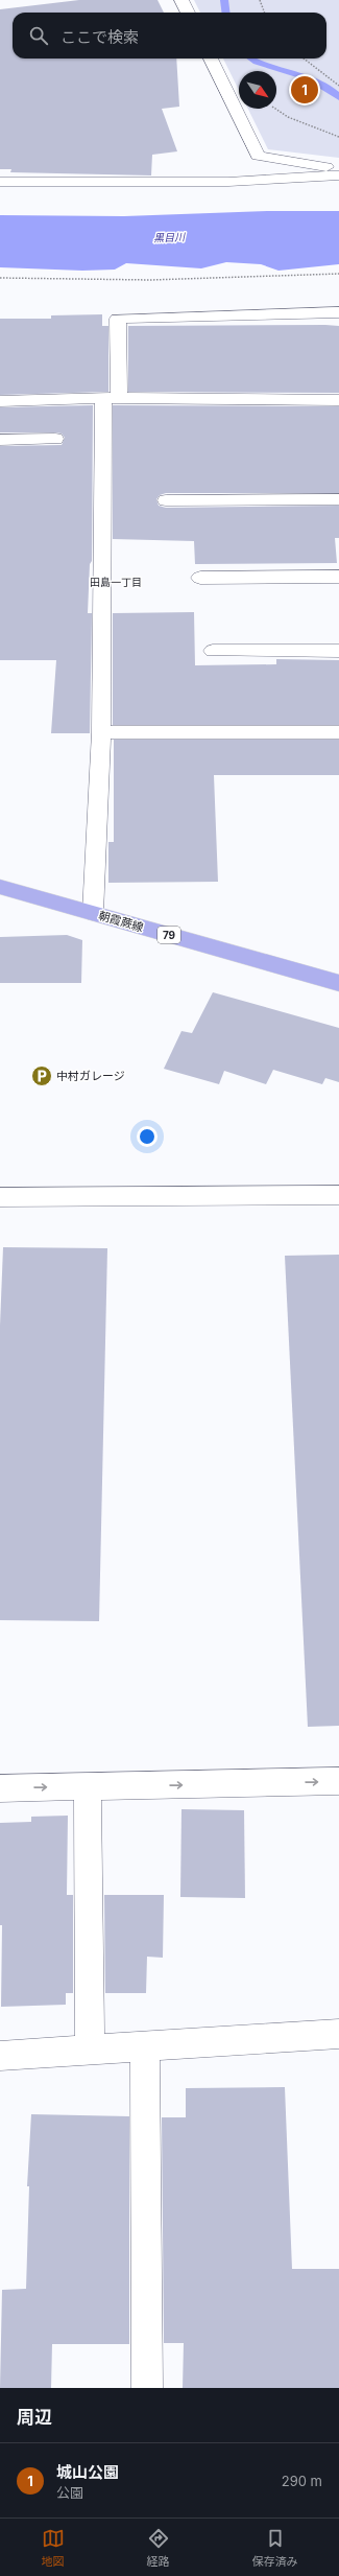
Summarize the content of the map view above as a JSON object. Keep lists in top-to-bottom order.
{
  "streets": {
    "main road": ["朝霞蕨線", "79"]
  },
  "districts": ["田島一丁目"],
  "water": ["黒目川"],
  "places": {
    "parking": ["中村ガレージ"]
  },
  "north": "bottom right",
  "page": {
    "search": "ここで検索",
    "pins": "1",
    "heading": "周辺",
    "list": [
      {
        "mark": "1",
        "name": "城山公園",
        "note": "公園",
        "value": "290 m"
      }
    ],
    "nav": ["地図", "経路", "保存済み"]
  }
}
